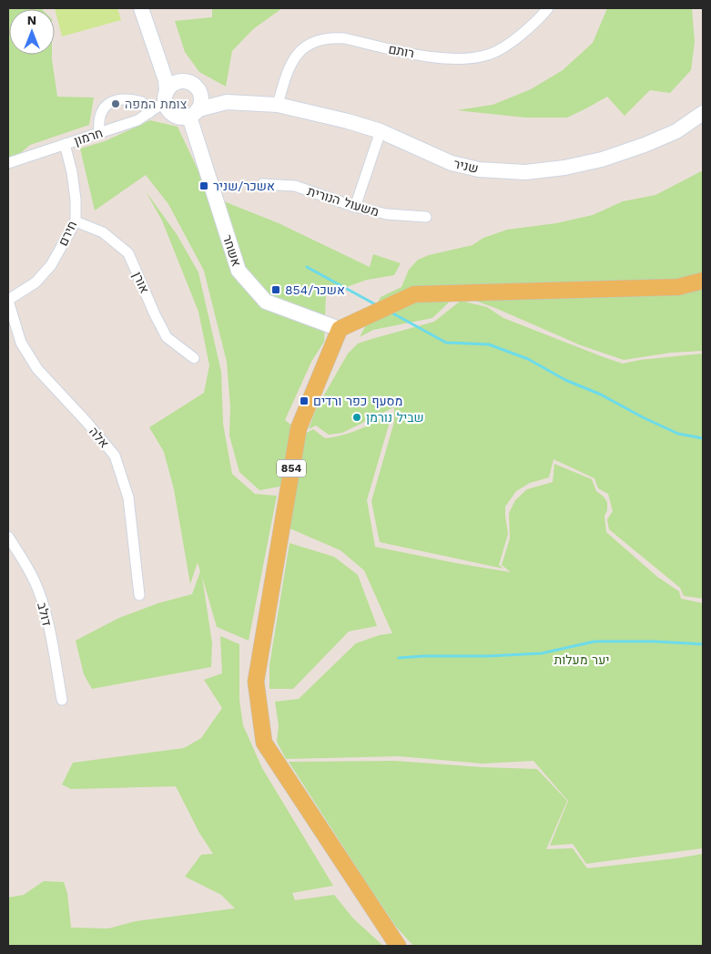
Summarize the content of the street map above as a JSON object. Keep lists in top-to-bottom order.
{
  "streets": {
    "main road": ["854"],
    "street": [
      "רותם",
      "חרמון",
      "שניר",
      "משעול הנורית",
      "חירם",
      "אשחר",
      "אורן",
      "אלה",
      "דולב"
    ]
  },
  "crossings": [
    ["רותם", "שניר"],
    ["חרמון", "שניר"],
    ["חרמון", "חירם"],
    ["חרמון", "אשחר"],
    ["שניר", "אשחר"],
    ["חירם", "אורן"],
    ["חירם", "אלה"],
    ["אשחר", "854"]
  ],
  "parks": ["יער מעלות"],
  "places": {
    "other": ["צומת המפה", "שביל נורמן"],
    "transit": ["אשכר/שניר", "אשכר/854", "מסעף כפר ורדים"]
  },
  "north": "top"
}
